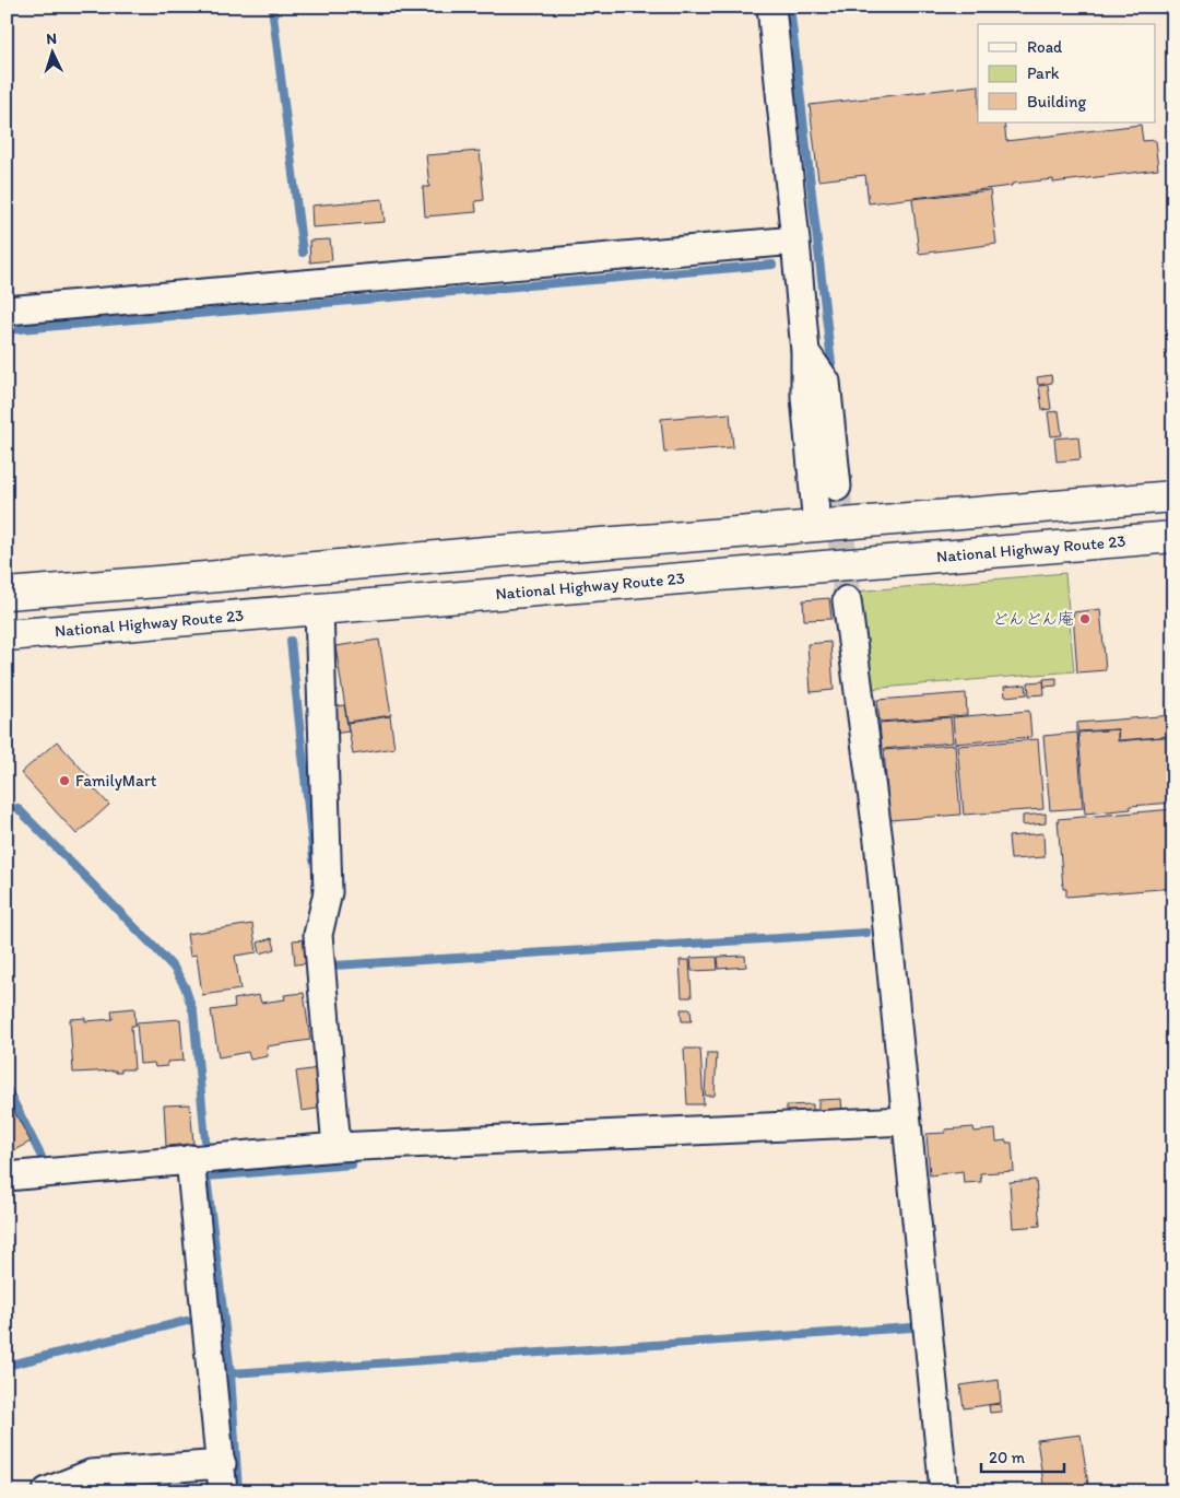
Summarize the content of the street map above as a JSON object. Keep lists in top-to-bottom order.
{
  "streets": {
    "highway": ["National Highway Route 23"]
  },
  "places": ["どんどん庵", "FamilyMart"],
  "legend": ["Road", "Park", "Building"],
  "scale_bar": "20 m",
  "north": "top"
}
